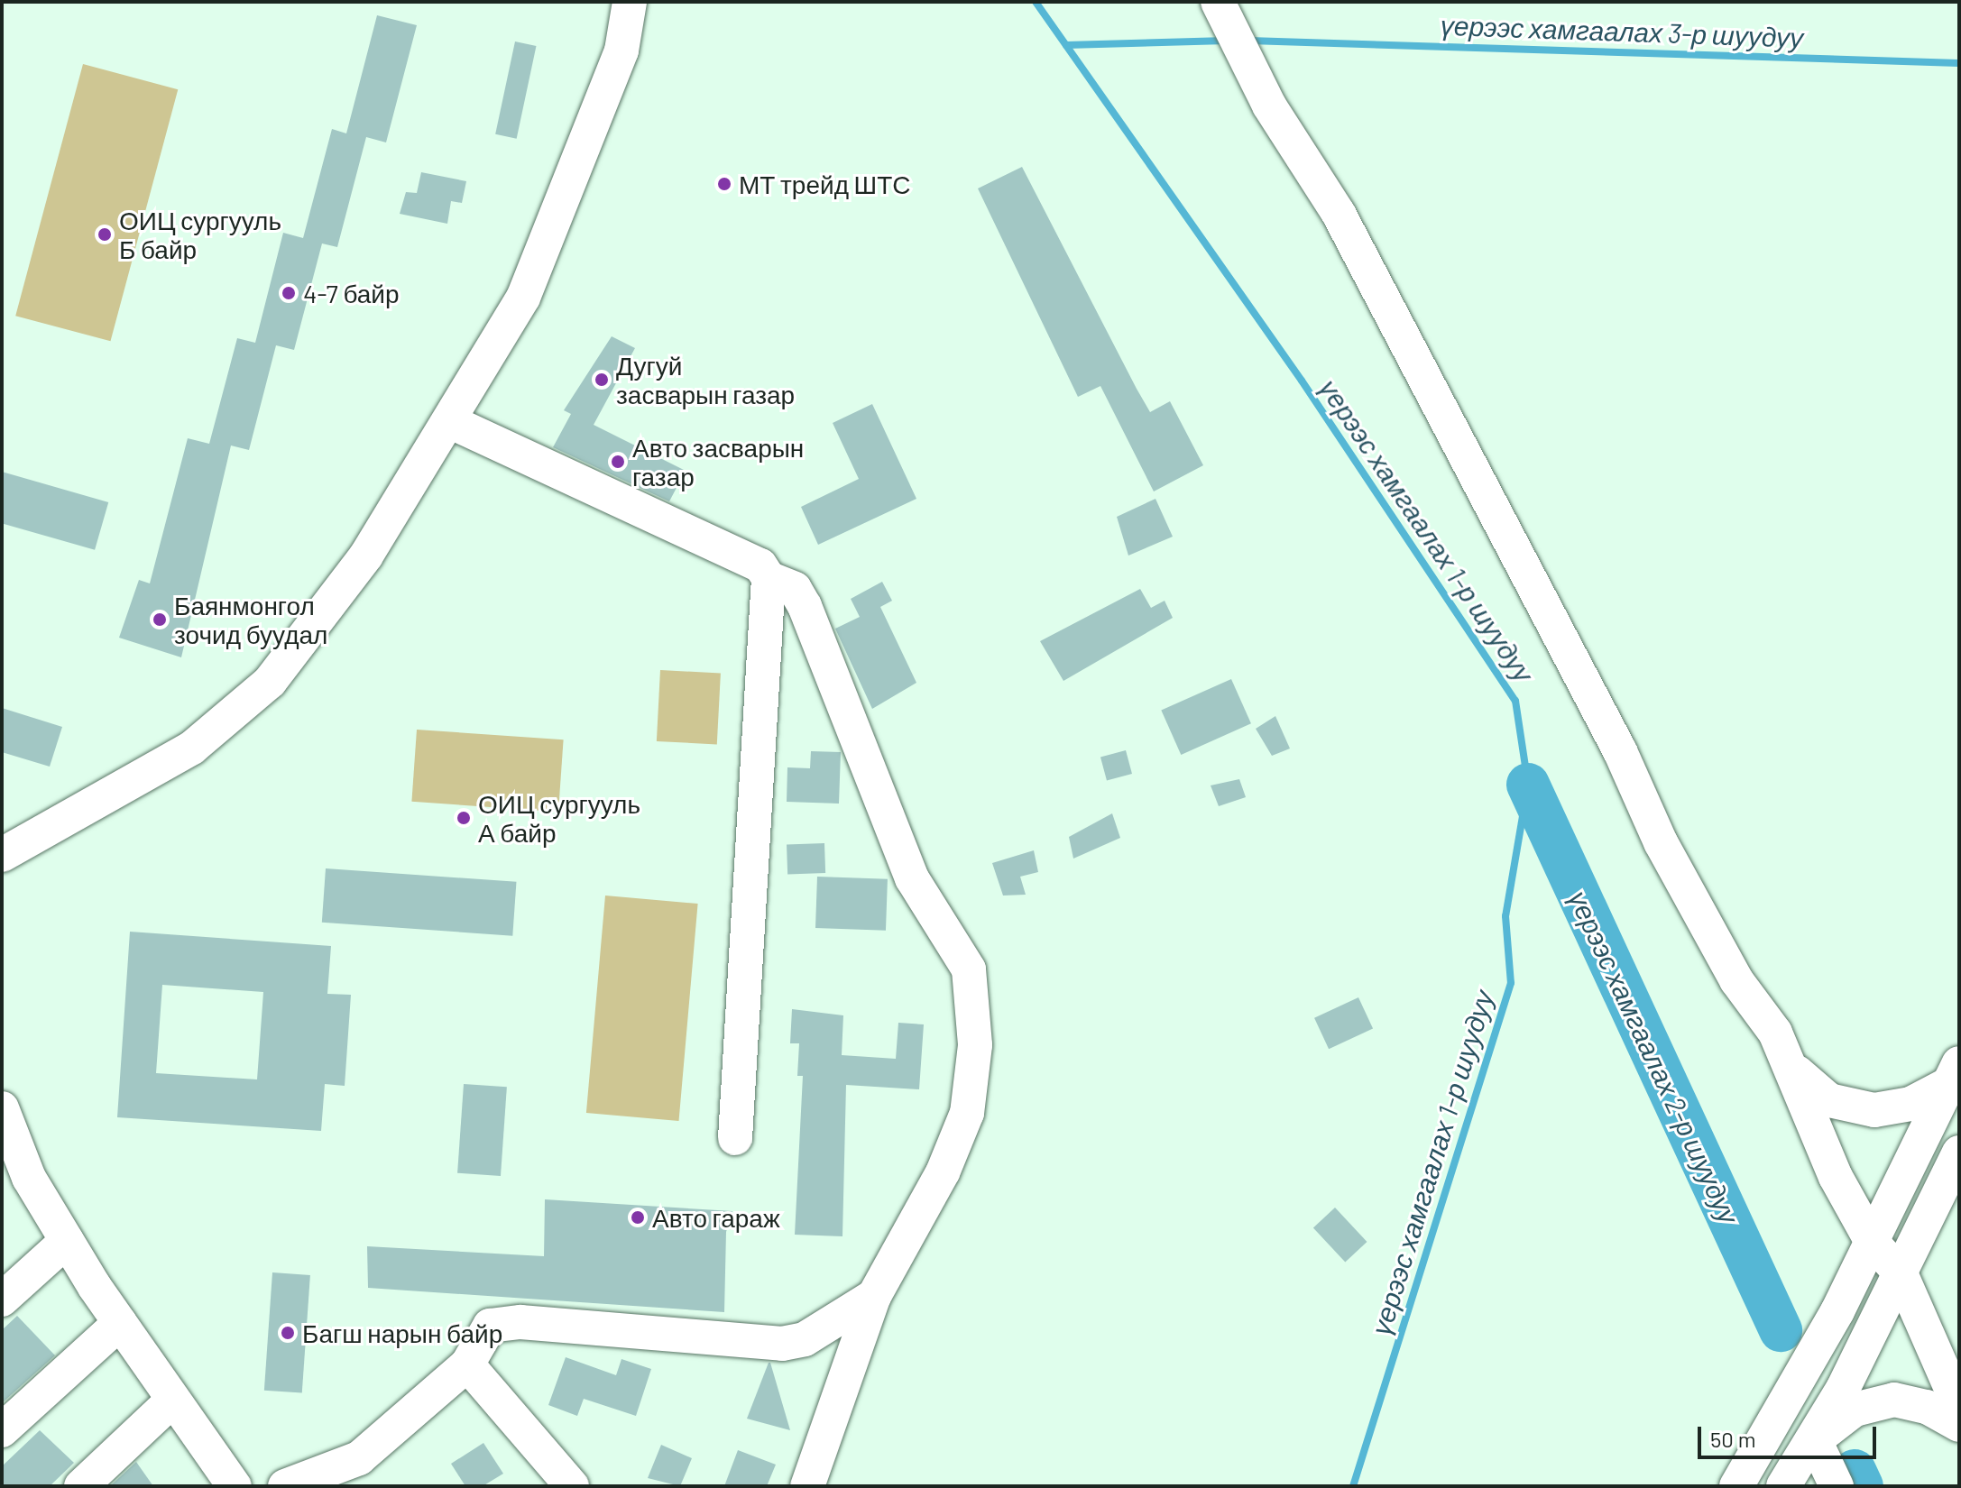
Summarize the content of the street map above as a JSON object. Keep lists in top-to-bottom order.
{
  "water": ["үерээс хамгаалах 3-р шуудуу", "үерээс хамгаалах 1-р шуудуу", "үерээс хамгаалах 2-р шуудуу"],
  "places": [
    "МТ трейд ШТС",
    "ОИЦ сургууль Б байр",
    "4-7 байр",
    "Дугуй засварын газар",
    "Авто засварын газар",
    "Баянмонгол зочид буудал",
    "ОИЦ сургууль А байр",
    "Авто гараж",
    "Багш нарын байр"
  ],
  "scale_bar": "50 m"
}
